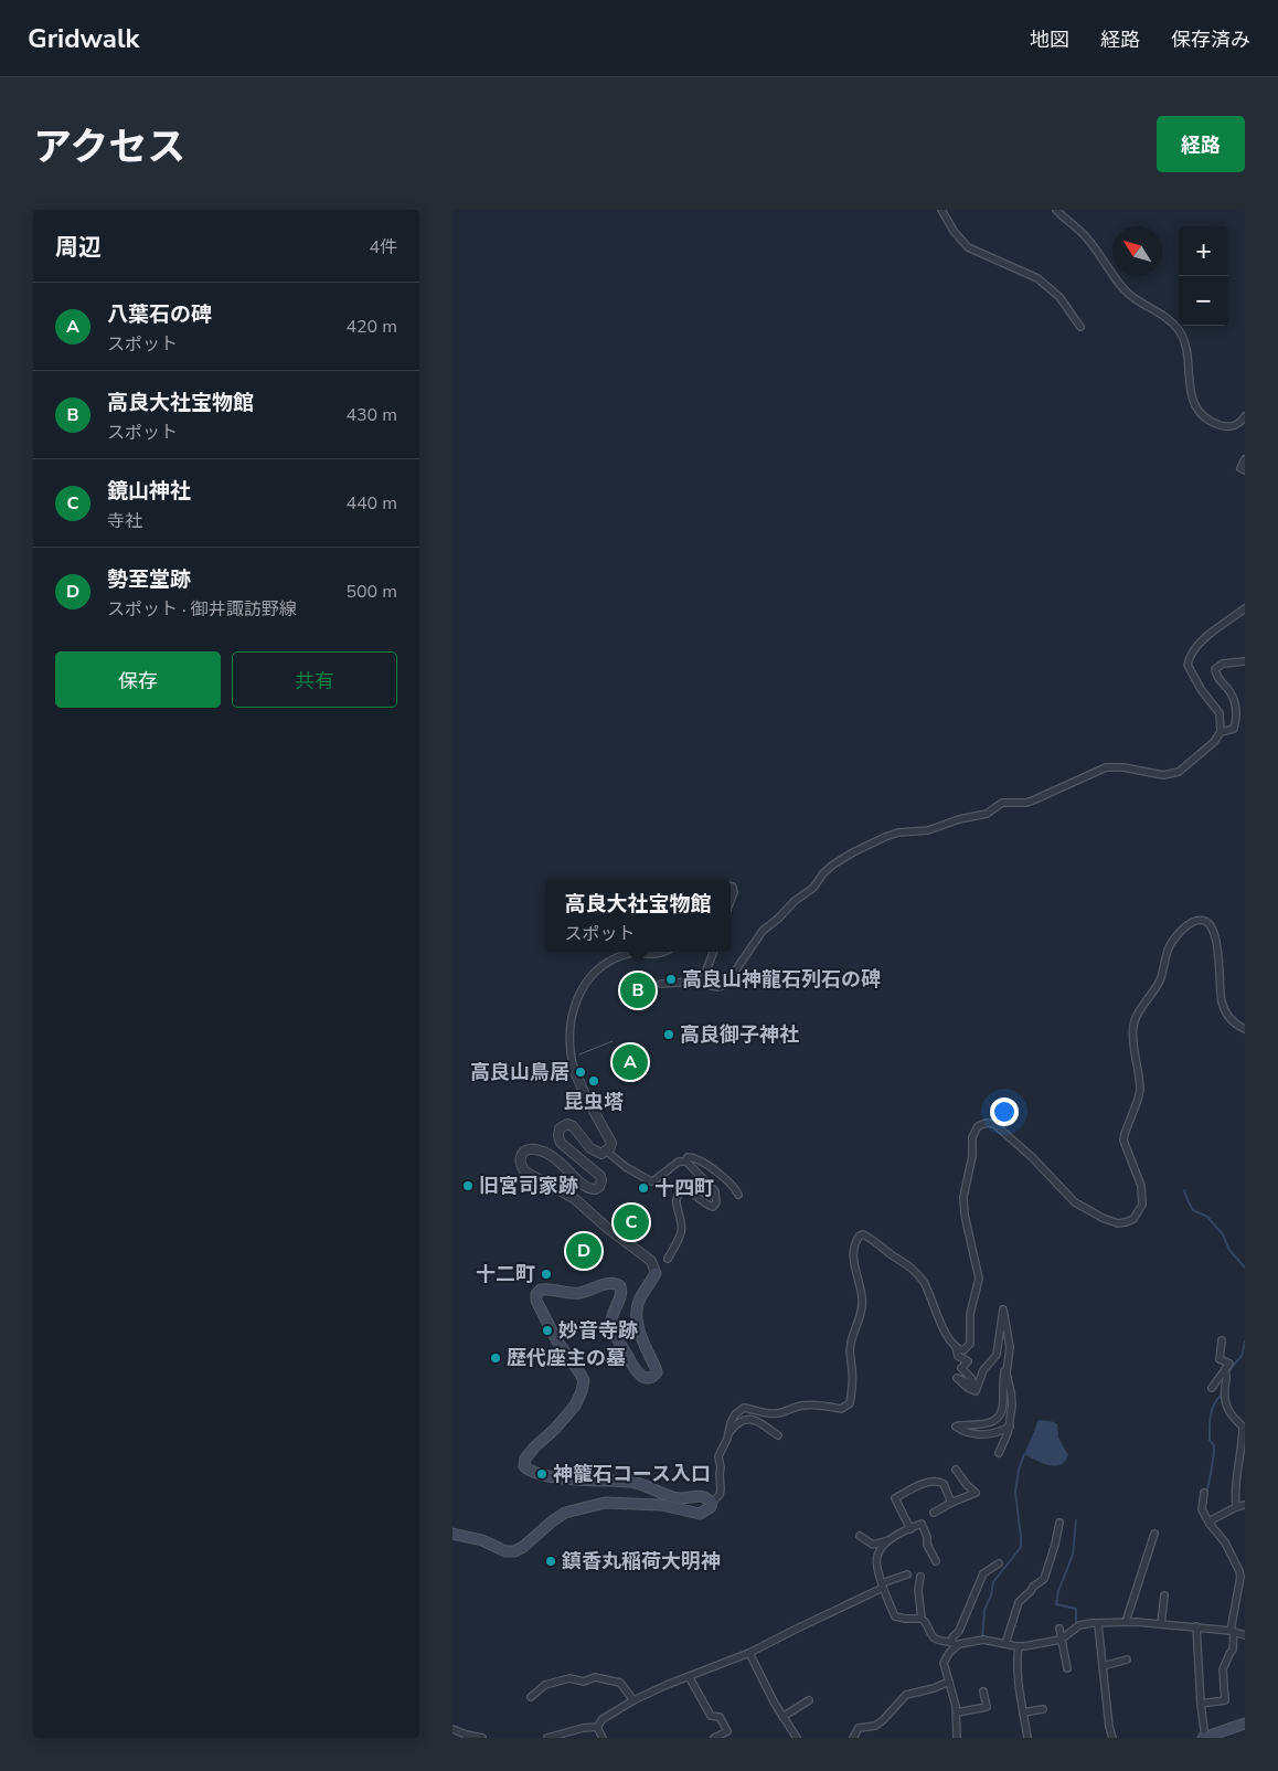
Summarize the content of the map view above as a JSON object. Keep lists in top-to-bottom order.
{
  "places": [
    "高良山神龍石列石の碑",
    "高良御子神社",
    "高良山鳥居",
    "昆虫塔",
    "旧宮司家跡",
    "十四町",
    "十二町",
    "妙音寺跡",
    "歴代座主の墓",
    "神籠石コース入口",
    "鎮香丸稲荷大明神"
  ],
  "north": "top left",
  "page": {
    "header": "Gridwalk",
    "nav": ["地図", "経路", "保存済み"],
    "title": "アクセス",
    "buttons": [
      "経路",
      ["保存", "共有"]
    ],
    "heading": ["周辺", "4件"],
    "map_buttons": ["+", "−"],
    "list": [
      {
        "mark": "A",
        "name": "八葉石の碑",
        "note": "スポット",
        "value": "420 m"
      },
      {
        "mark": "B",
        "name": "高良大社宝物館",
        "note": "スポット",
        "value": "430 m"
      },
      {
        "mark": "C",
        "name": "鏡山神社",
        "note": "寺社",
        "value": "440 m"
      },
      {
        "mark": "D",
        "name": "勢至堂跡",
        "note": "スポット · 御井諏訪野線",
        "value": "500 m"
      }
    ],
    "popup": ["高良大社宝物館", "スポット"],
    "pins": [
      "B",
      "A",
      "C",
      "D"
    ]
  }
}
